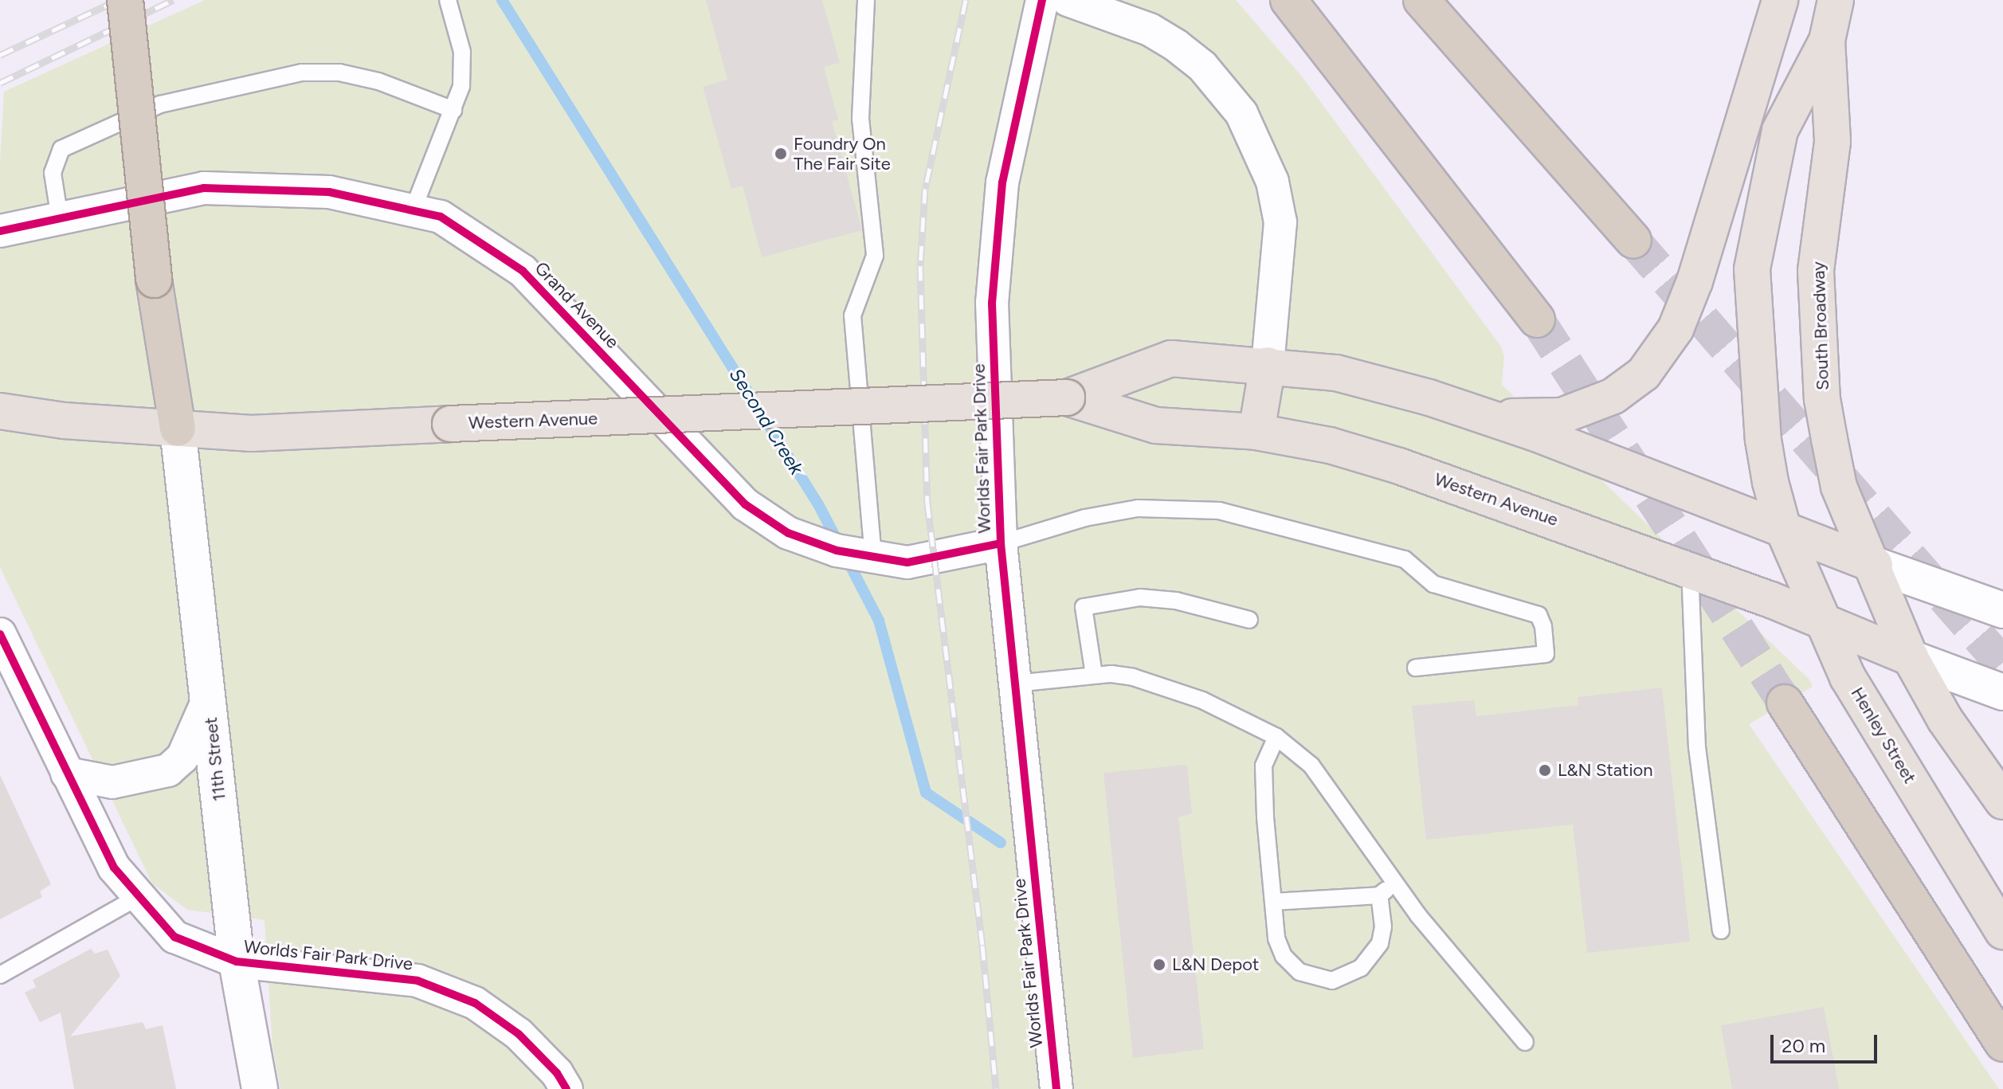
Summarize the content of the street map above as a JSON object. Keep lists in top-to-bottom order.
{
  "streets": {
    "main road": ["South Broadway", "Western Avenue", "Henley Street"],
    "street": ["Grand Avenue", "Worlds Fair Park Drive", "11th Street"]
  },
  "crossings": [
    ["Grand Avenue", "Worlds Fair Park Drive"],
    ["South Broadway", "Western Avenue"],
    ["South Broadway", "Henley Street"],
    ["Western Avenue", "Henley Street"],
    ["Western Avenue", "11th Street"],
    ["Worlds Fair Park Drive", "11th Street"]
  ],
  "water": ["Second Creek"],
  "places": ["Foundry On The Fair Site", "L&N Station", "L&N Depot"],
  "scale_bar": "20 m"
}
